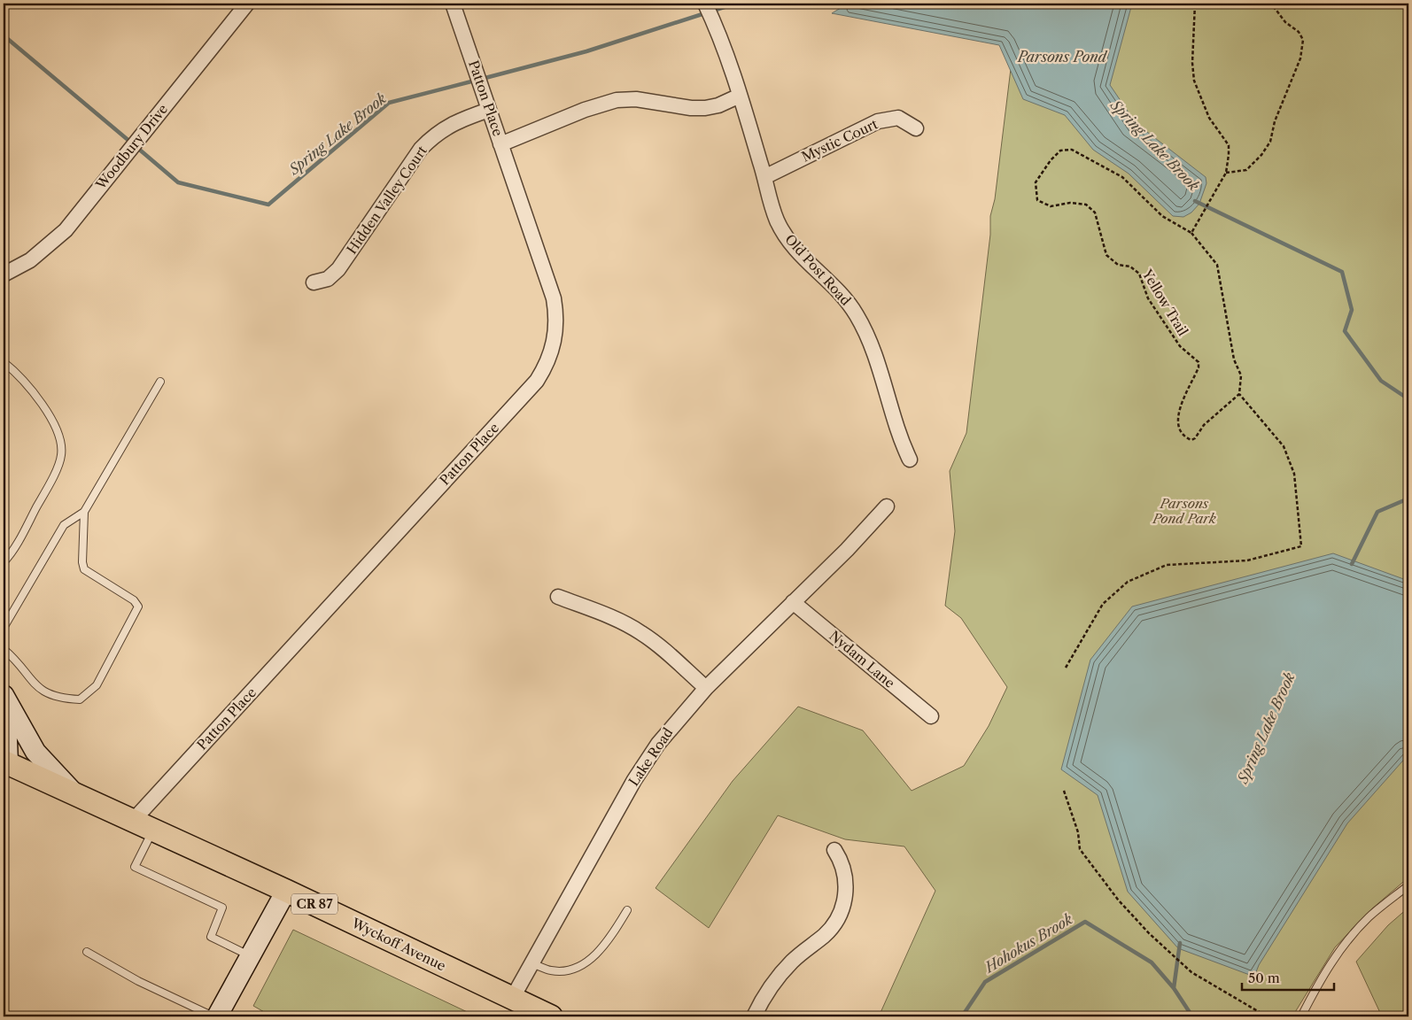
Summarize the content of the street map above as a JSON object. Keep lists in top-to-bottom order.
{
  "streets": {
    "main road": ["CR 87", "Wyckoff Avenue"],
    "street": [
      "Patton Place",
      "Mystic Court",
      "Woodbury Drive",
      "Hidden Valley Court",
      "Old Post Road",
      "Nydam Lane",
      "Lake Road"
    ],
    "path": ["Yellow Trail"]
  },
  "crossings": [
    ["Patton Place", "Hidden Valley Court"],
    ["Patton Place", "Wyckoff Avenue"],
    ["Mystic Court", "Old Post Road"],
    ["Nydam Lane", "Lake Road"],
    ["Lake Road", "Wyckoff Avenue"]
  ],
  "water": ["Parsons Pond", "Spring Lake Brook", "Hohokus Brook"],
  "parks": ["Parsons Pond Park"],
  "scale_bar": "50 m"
}
